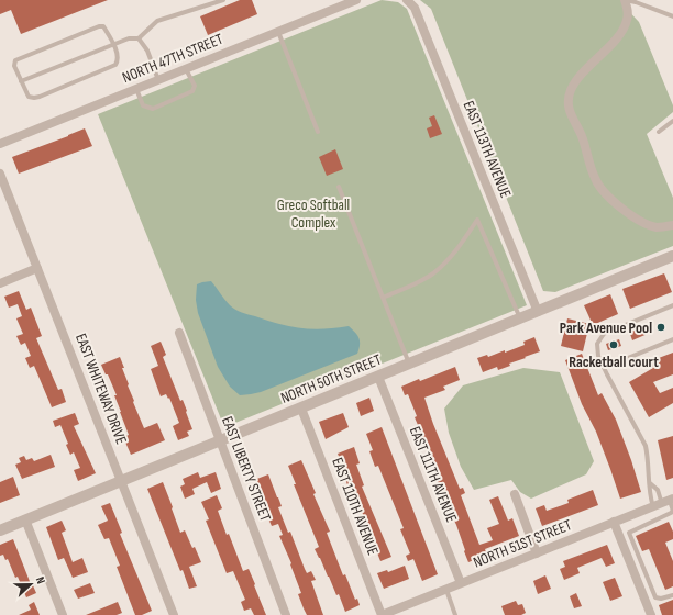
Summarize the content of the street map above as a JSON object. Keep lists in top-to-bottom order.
{
  "streets": {
    "street": [
      "NORTH 47TH STREET",
      "EAST 113TH AVENUE",
      "NORTH 50TH STREET",
      "EAST WHITEWAY DRIVE",
      "EAST LIBERTY STREET",
      "EAST 111TH AVENUE",
      "EAST 110TH AVENUE",
      "NORTH 51ST STREET"
    ]
  },
  "crossings": [
    ["EAST 113TH AVENUE", "NORTH 50TH STREET"],
    ["NORTH 50TH STREET", "EAST WHITEWAY DRIVE"],
    ["NORTH 50TH STREET", "EAST LIBERTY STREET"],
    ["NORTH 50TH STREET", "EAST 111TH AVENUE"],
    ["NORTH 50TH STREET", "EAST 110TH AVENUE"],
    ["EAST 111TH AVENUE", "NORTH 51ST STREET"],
    ["EAST 110TH AVENUE", "NORTH 51ST STREET"]
  ],
  "parks": ["Greco Softball Complex"],
  "places": ["Park Avenue Pool", "Racketball court"],
  "north": "right"
}
